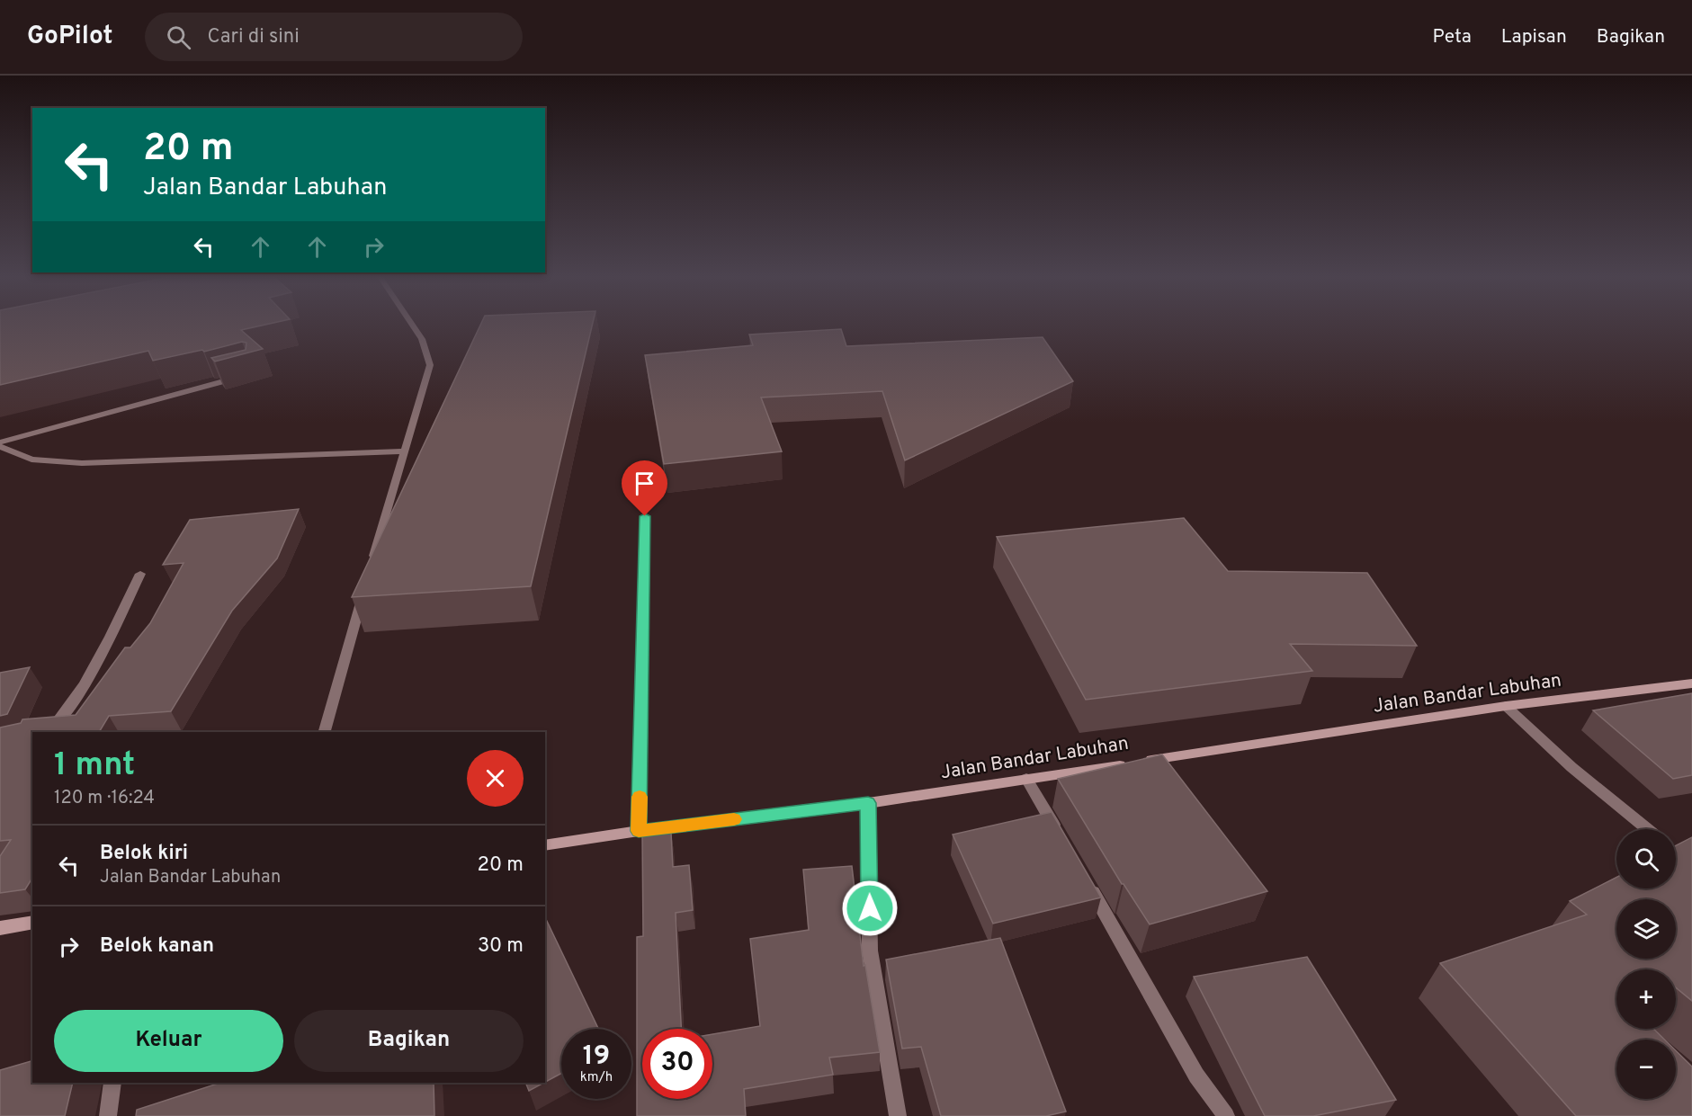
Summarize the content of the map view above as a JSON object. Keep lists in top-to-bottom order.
{
  "streets": {
    "main road": ["Jalan Bandar Labuhan"]
  },
  "page": {
    "header": "GoPilot",
    "search": "Cari di sini",
    "nav": ["Peta", "Lapisan", "Bagikan"],
    "turn": ["20 m", "Jalan Bandar Labuhan"],
    "heading": ["1 mnt", "120 m · 16:24"],
    "list": [
      {
        "name": "Belok kiri",
        "note": "Jalan Bandar Labuhan",
        "value": "20 m"
      },
      {
        "name": "Belok kanan",
        "value": "30 m"
      }
    ],
    "map_buttons": ["+", "−"],
    "buttons": ["Keluar", "Bagikan"],
    "speed": "19 km/h",
    "limit": "30"
  }
}
